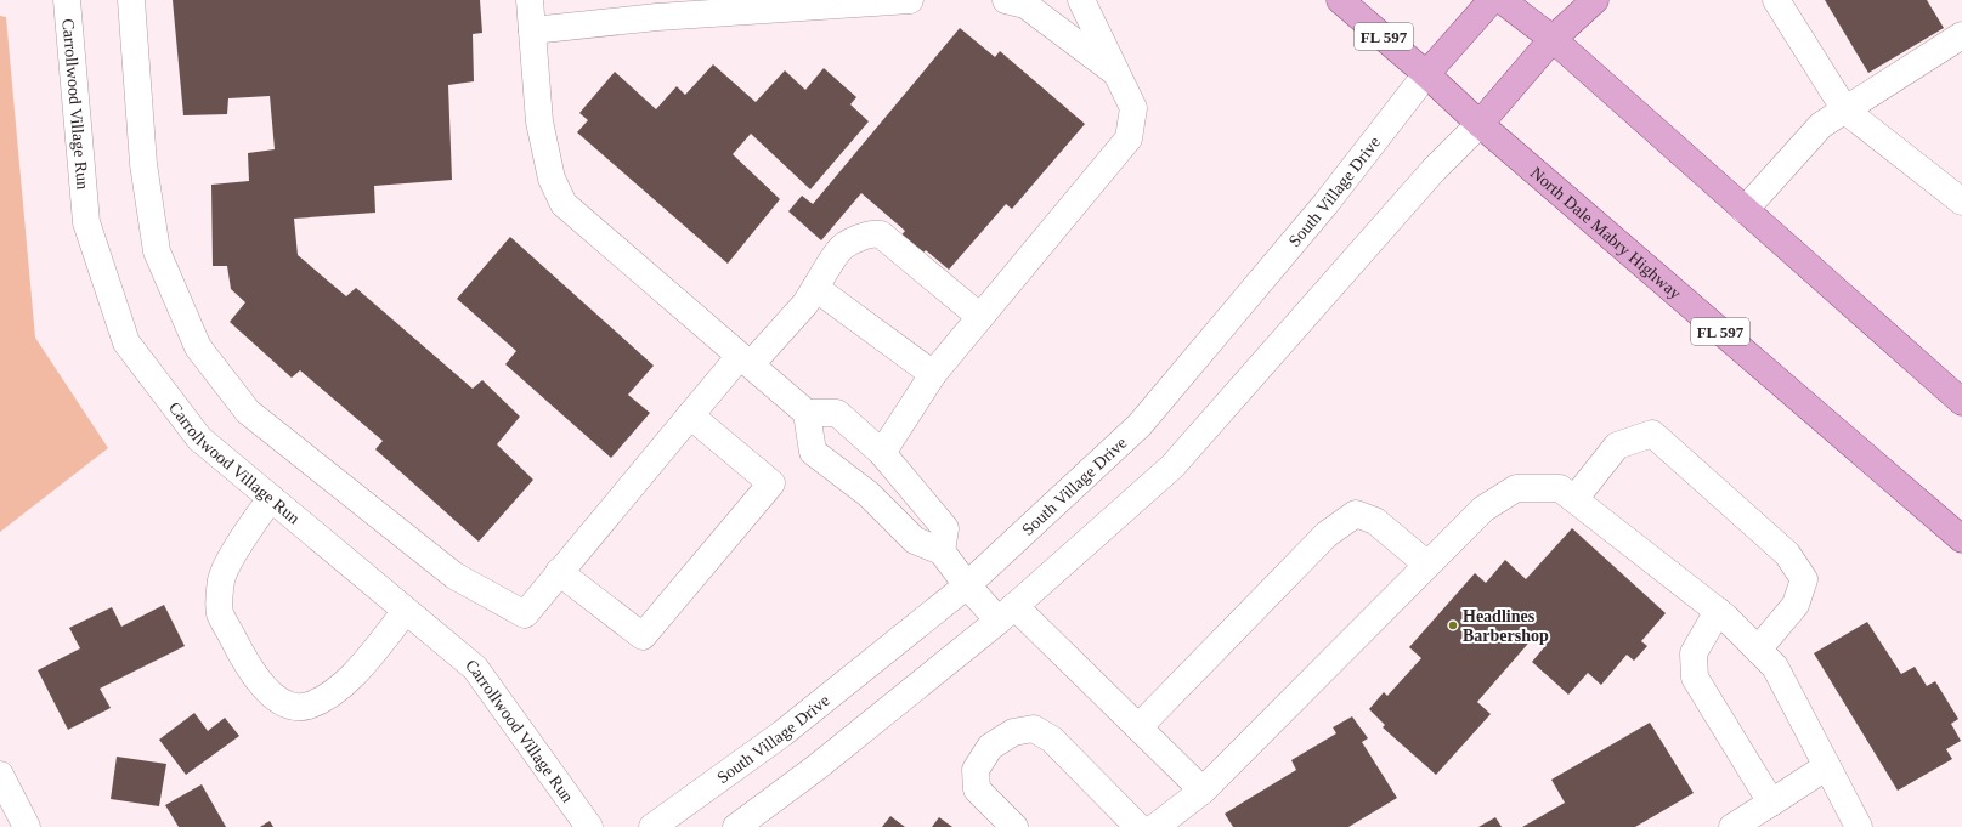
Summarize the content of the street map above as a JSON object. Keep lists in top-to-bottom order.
{
  "streets": {
    "main road": ["FL 597", "North Dale Mabry Highway"],
    "street": ["Carrollwood Village Run", "South Village Drive"]
  },
  "crossings": [
    ["South Village Drive", "North Dale Mabry Highway"]
  ],
  "places": ["Headlines Barbershop"]
}
